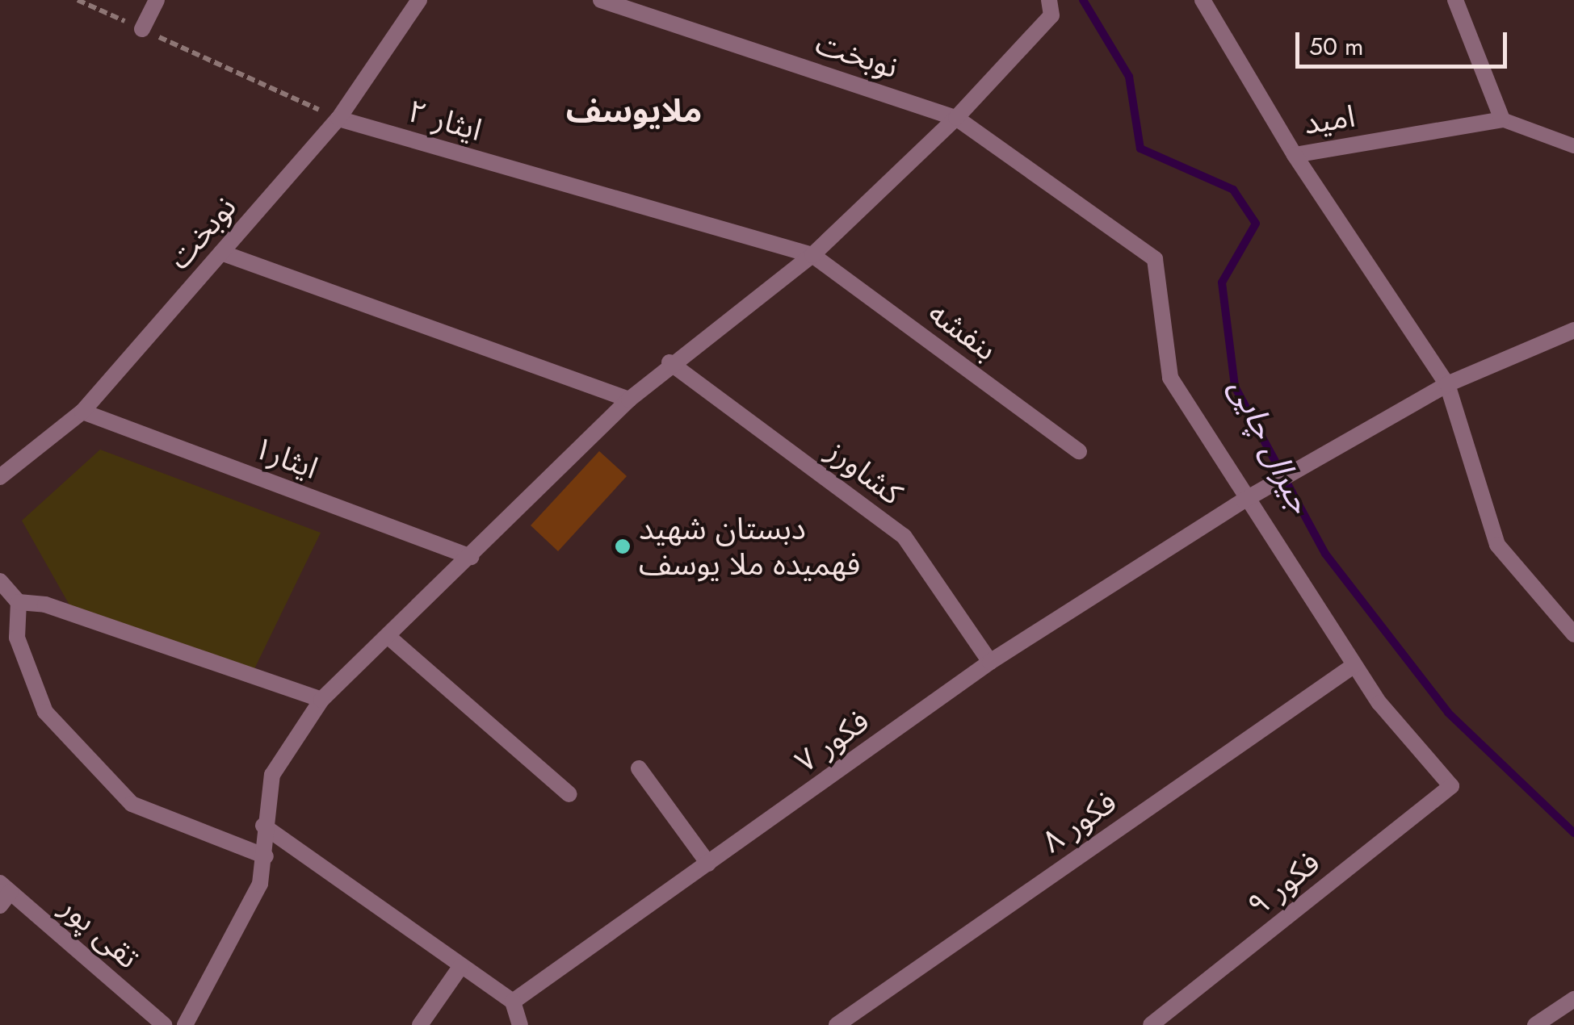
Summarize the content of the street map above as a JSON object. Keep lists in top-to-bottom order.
{
  "streets": {
    "street": [
      "نوبخت",
      "امید",
      "ایثار ۲",
      "بنفشه",
      "ایثار۱",
      "کشاورز",
      "فکور ۷",
      "فکور ۸",
      "فکور ۹",
      "تقی پور"
    ]
  },
  "crossings": [
    ["نوبخت", "ایثار ۲"],
    ["نوبخت", "ایثار۱"],
    ["نوبخت", "فکور ۷"],
    ["نوبخت", "فکور ۸"],
    ["نوبخت", "فکور ۹"],
    ["ایثار ۲", "بنفشه"],
    ["کشاورز", "فکور ۷"]
  ],
  "districts": ["ملایوسف"],
  "water": ["جیرال چایی"],
  "places": ["دبستان شهید فهمیده ملا یوسف"],
  "scale_bar": "50 m"
}
